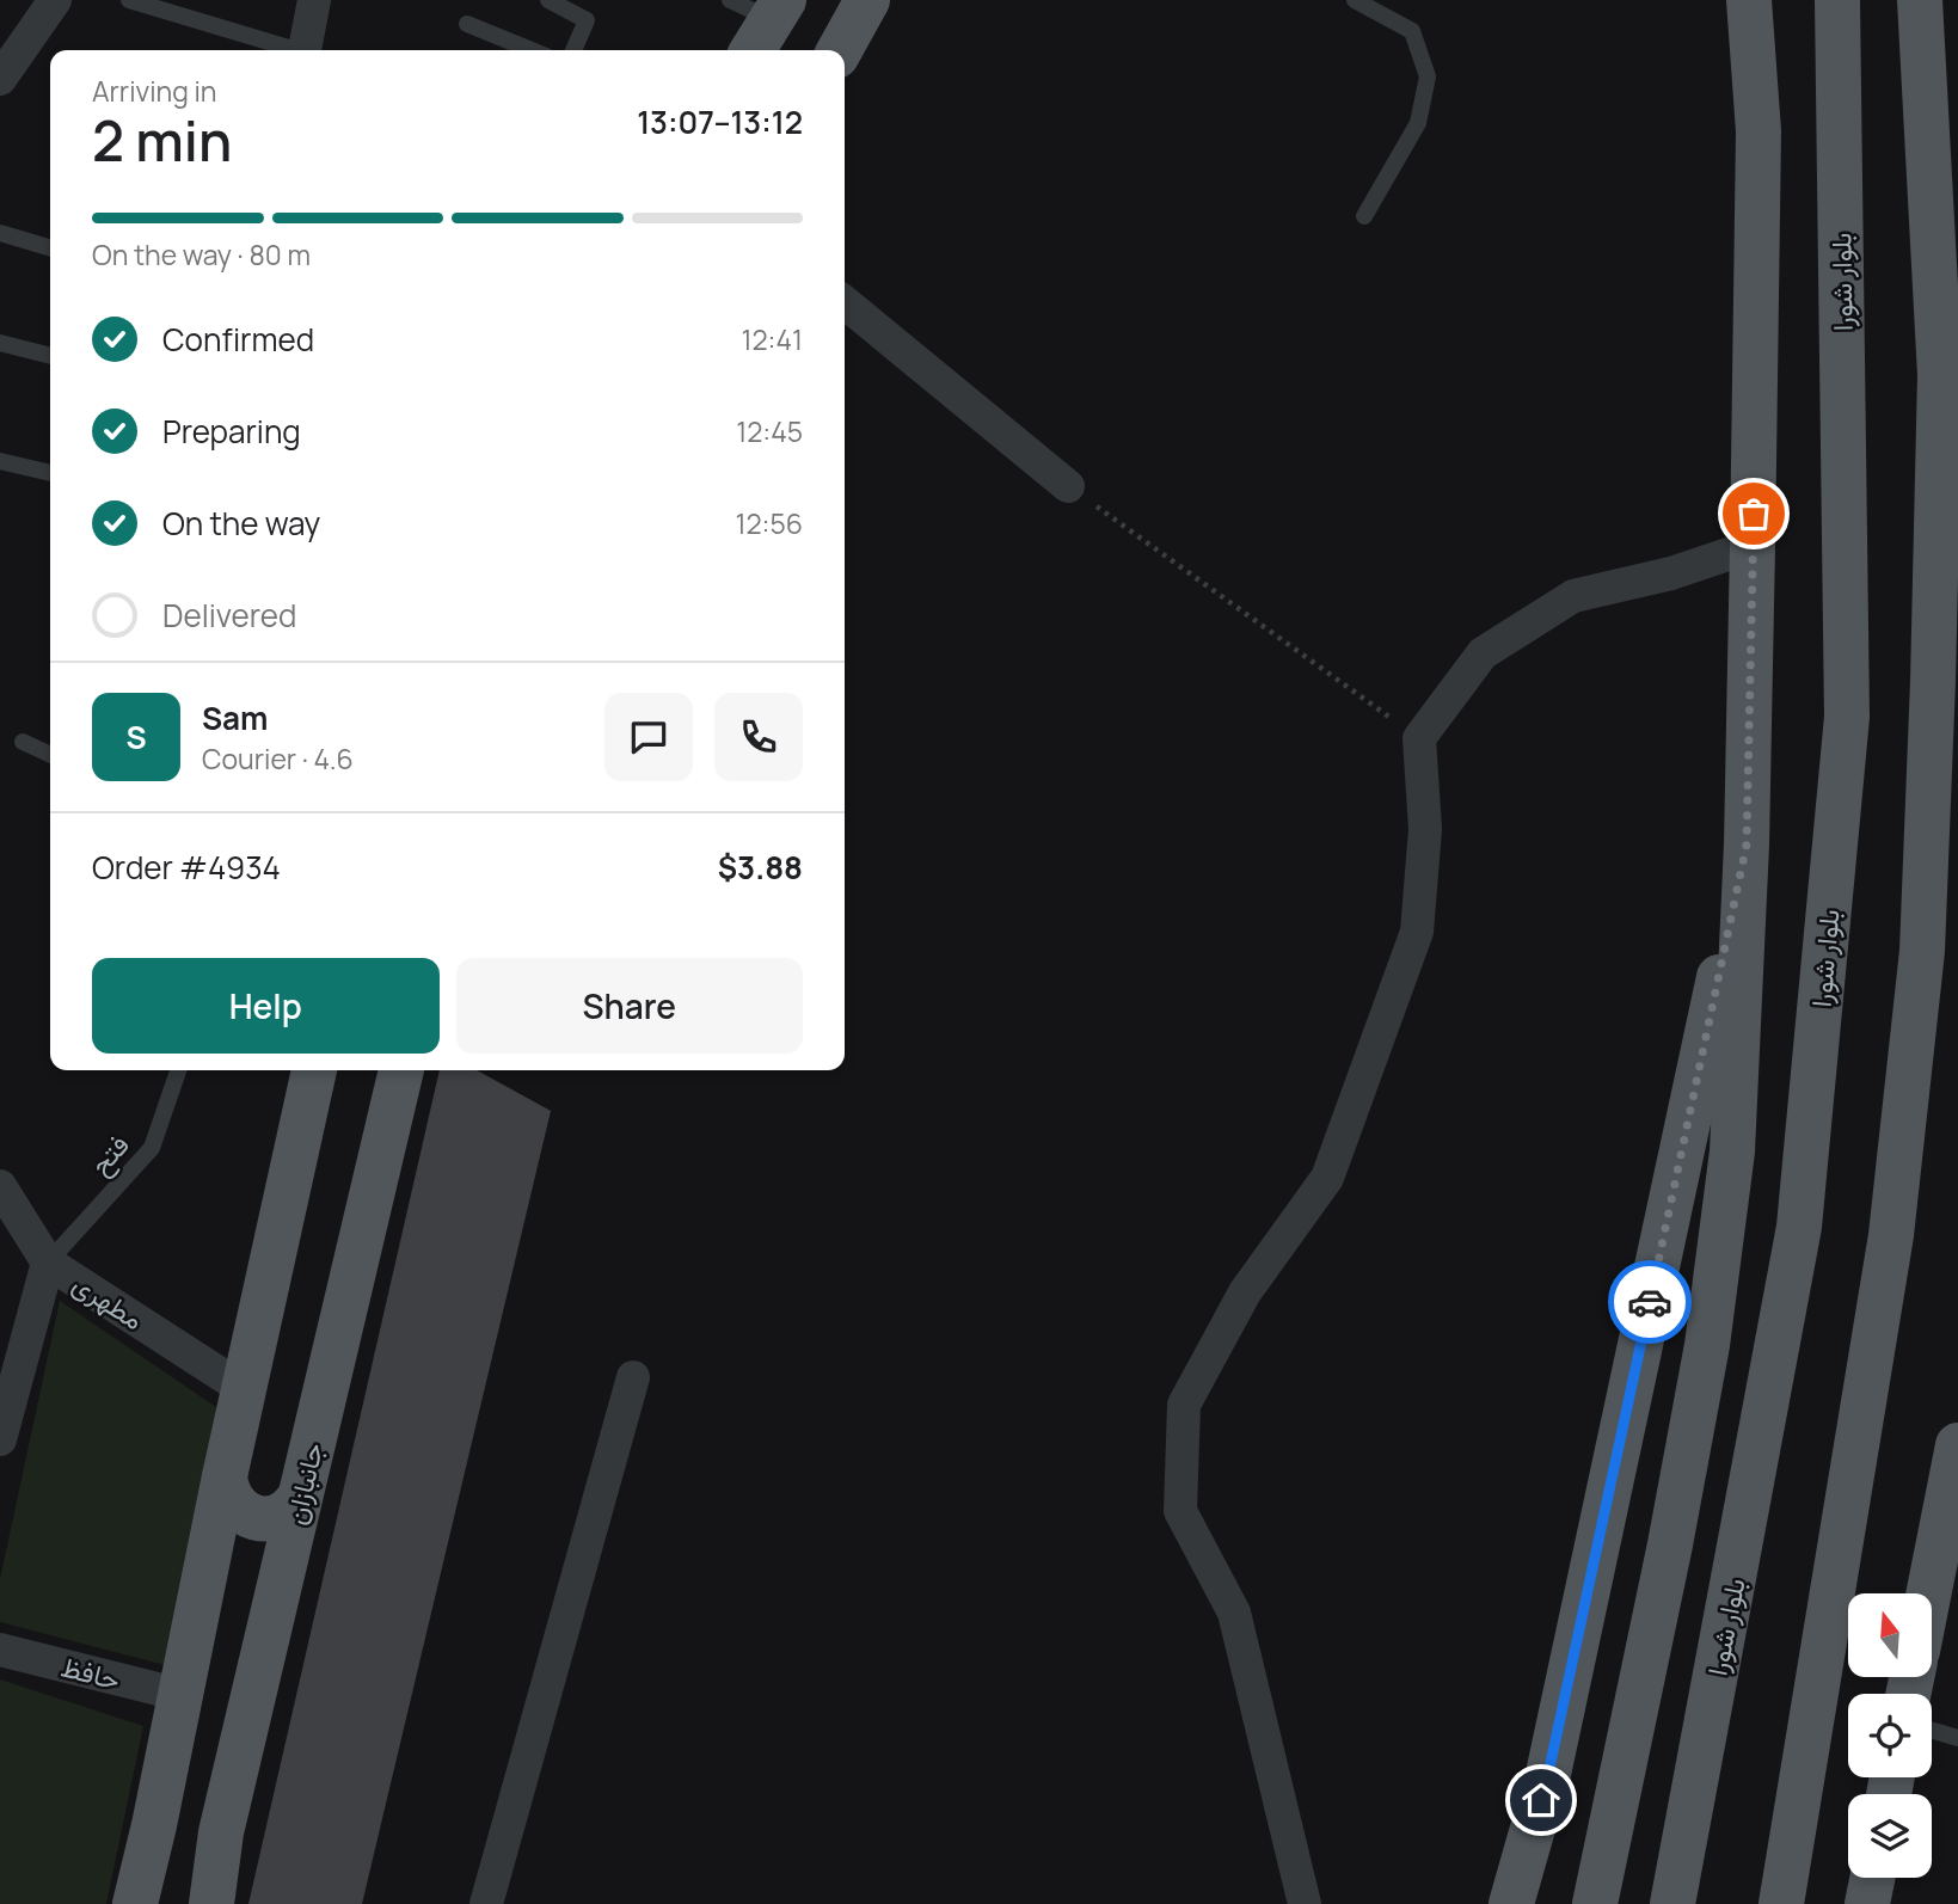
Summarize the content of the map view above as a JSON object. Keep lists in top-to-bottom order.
{
  "streets": {
    "main road": ["بلوار شورا", "جانبازان"],
    "street": ["مطهری", "حافظ"],
    "lane": ["فتح"]
  },
  "crossings": [
    ["فتح", "مطهری"]
  ],
  "north": "top",
  "page": {
    "heading": ["2 min", "Arriving in", "13:07–13:12"],
    "panel": [
      "Sam",
      "Courier · 4.6",
      "Order #4934",
      "$3.88"
    ],
    "bar": "On the way · 80 m",
    "list": [
      ["Confirmed", "12:41"],
      ["Preparing", "12:45"],
      ["On the way", "12:56"],
      "Delivered"
    ],
    "round": "S",
    "buttons": ["Help", "Share"]
  }
}
